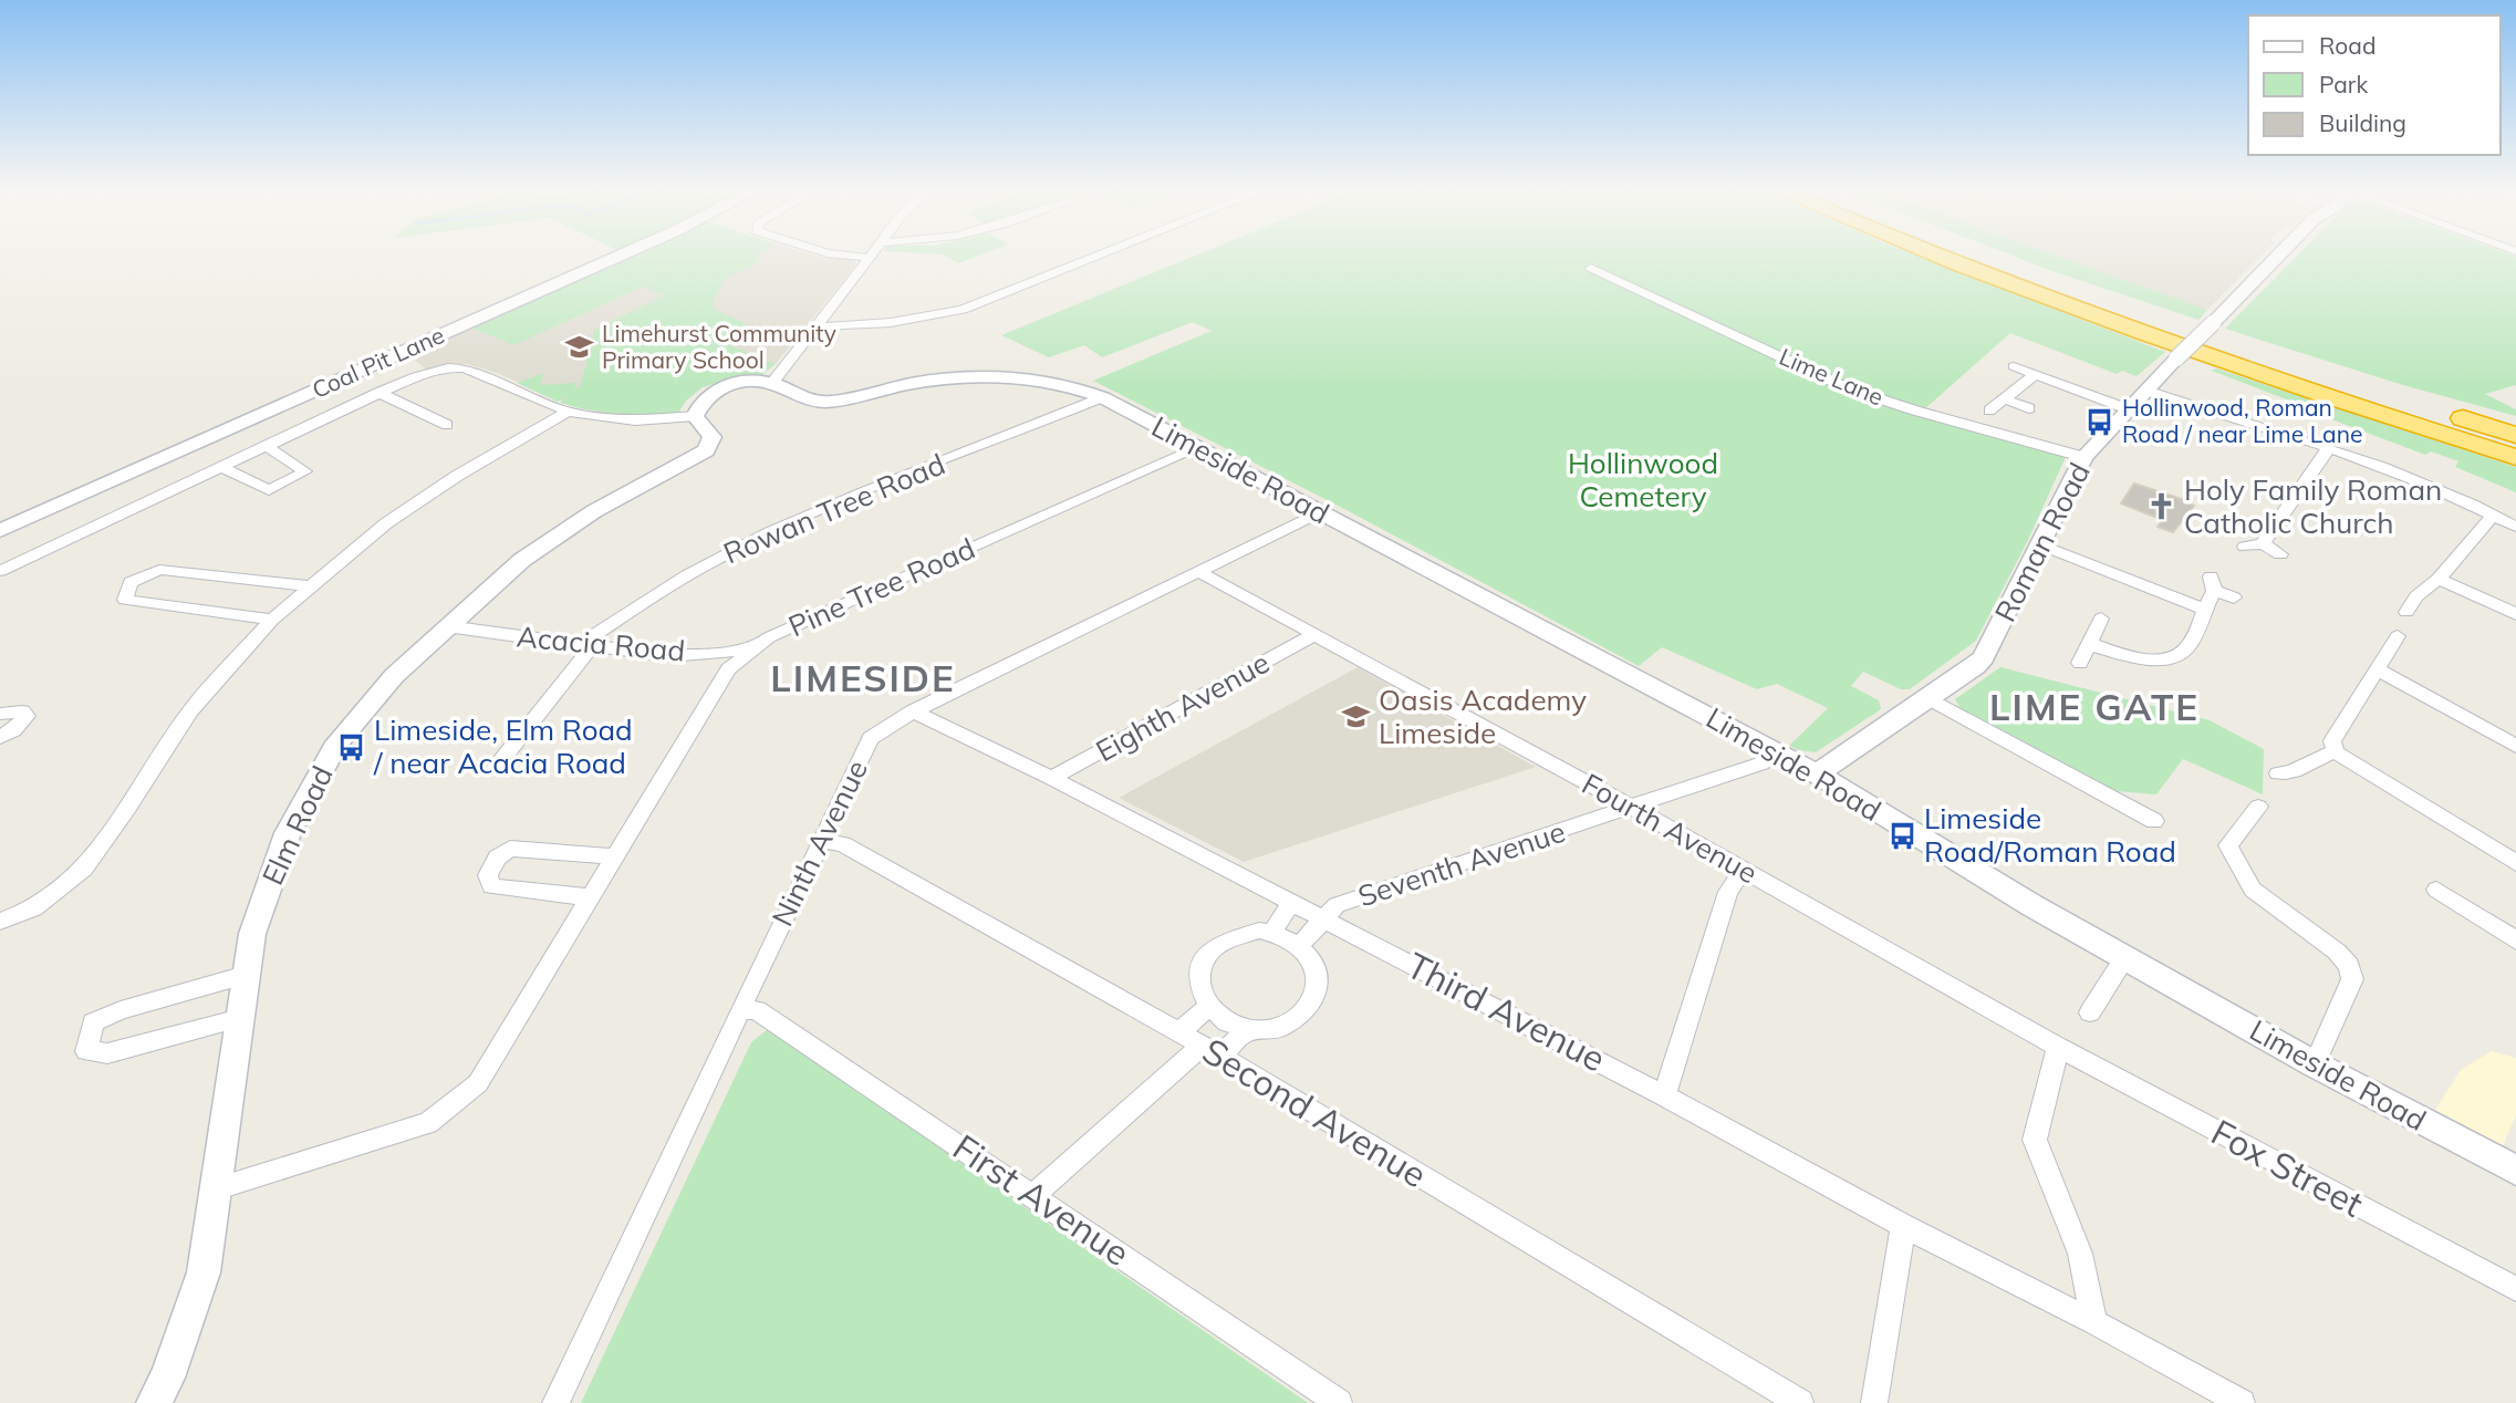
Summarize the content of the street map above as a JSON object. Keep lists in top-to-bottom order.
{
  "streets": {
    "street": [
      "Coal Pit Lane",
      "Lime Lane",
      "Limeside Road",
      "Rowan Tree Road",
      "Roman Road",
      "Pine Tree Road",
      "Acacia Road",
      "Eighth Avenue",
      "Elm Road",
      "Fourth Avenue",
      "Ninth Avenue",
      "Seventh Avenue",
      "Third Avenue",
      "Second Avenue",
      "Fox Street",
      "First Avenue"
    ]
  },
  "crossings": [
    ["Lime Lane", "Roman Road"],
    ["Limeside Road", "Rowan Tree Road"],
    ["Limeside Road", "Roman Road"],
    ["Limeside Road", "Pine Tree Road"],
    ["Limeside Road", "Ninth Avenue"],
    ["Limeside Road", "Seventh Avenue"],
    ["Rowan Tree Road", "Acacia Road"],
    ["Pine Tree Road", "Acacia Road"],
    ["Pine Tree Road", "Elm Road"],
    ["Acacia Road", "Elm Road"],
    ["Eighth Avenue", "Fourth Avenue"],
    ["Eighth Avenue", "Third Avenue"],
    ["Fourth Avenue", "Ninth Avenue"],
    ["Fourth Avenue", "Seventh Avenue"],
    ["Fourth Avenue", "Fox Street"],
    ["Ninth Avenue", "Third Avenue"],
    ["Ninth Avenue", "Second Avenue"],
    ["Ninth Avenue", "First Avenue"],
    ["Seventh Avenue", "Third Avenue"]
  ],
  "districts": ["LIMESIDE", "LIME GATE"],
  "parks": ["Hollinwood Cemetery"],
  "places": {
    "school or university": ["Limehurst Community Primary School", "Oasis Academy Limeside"],
    "bus stop": ["Hollinwood, Roman Road / near Lime Lane", "Limeside, Elm Road / near Acacia Road", "Limeside Road/Roman Road"],
    "church": ["Holy Family Roman Catholic Church"]
  },
  "legend": ["Road", "Park", "Building"]
}
